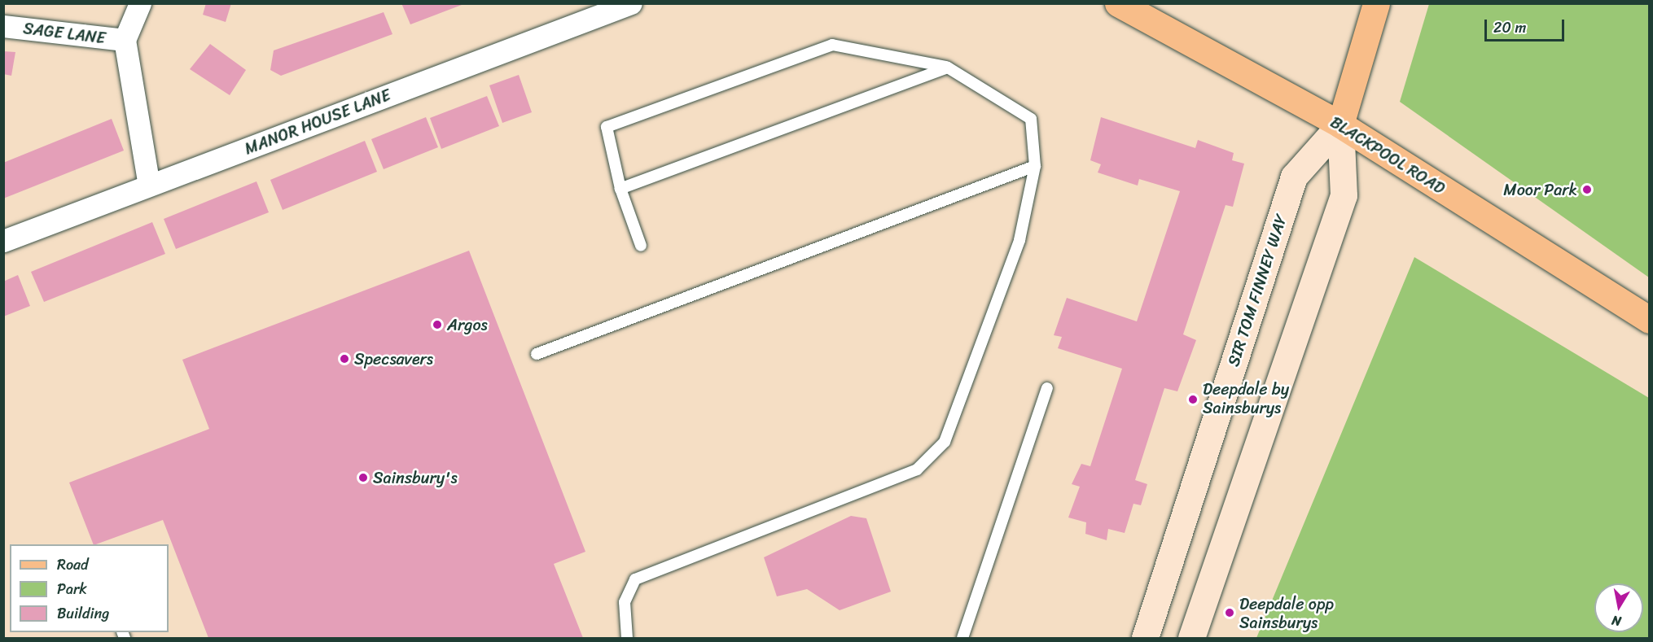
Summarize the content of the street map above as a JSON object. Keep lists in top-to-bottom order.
{
  "streets": {
    "main road": ["BLACKPOOL ROAD", "SIR TOM FINNEY WAY"],
    "street": ["SAGE LANE", "MANOR HOUSE LANE"]
  },
  "crossings": [
    ["BLACKPOOL ROAD", "SIR TOM FINNEY WAY"]
  ],
  "places": [
    "Moor Park",
    "Argos",
    "Specsavers",
    "Deepdale by Sainsburys",
    "Sainsbury's",
    "Deepdale opp Sainsburys"
  ],
  "legend": ["Road", "Park", "Building"],
  "scale_bar": "20 m",
  "north": "bottom"
}
